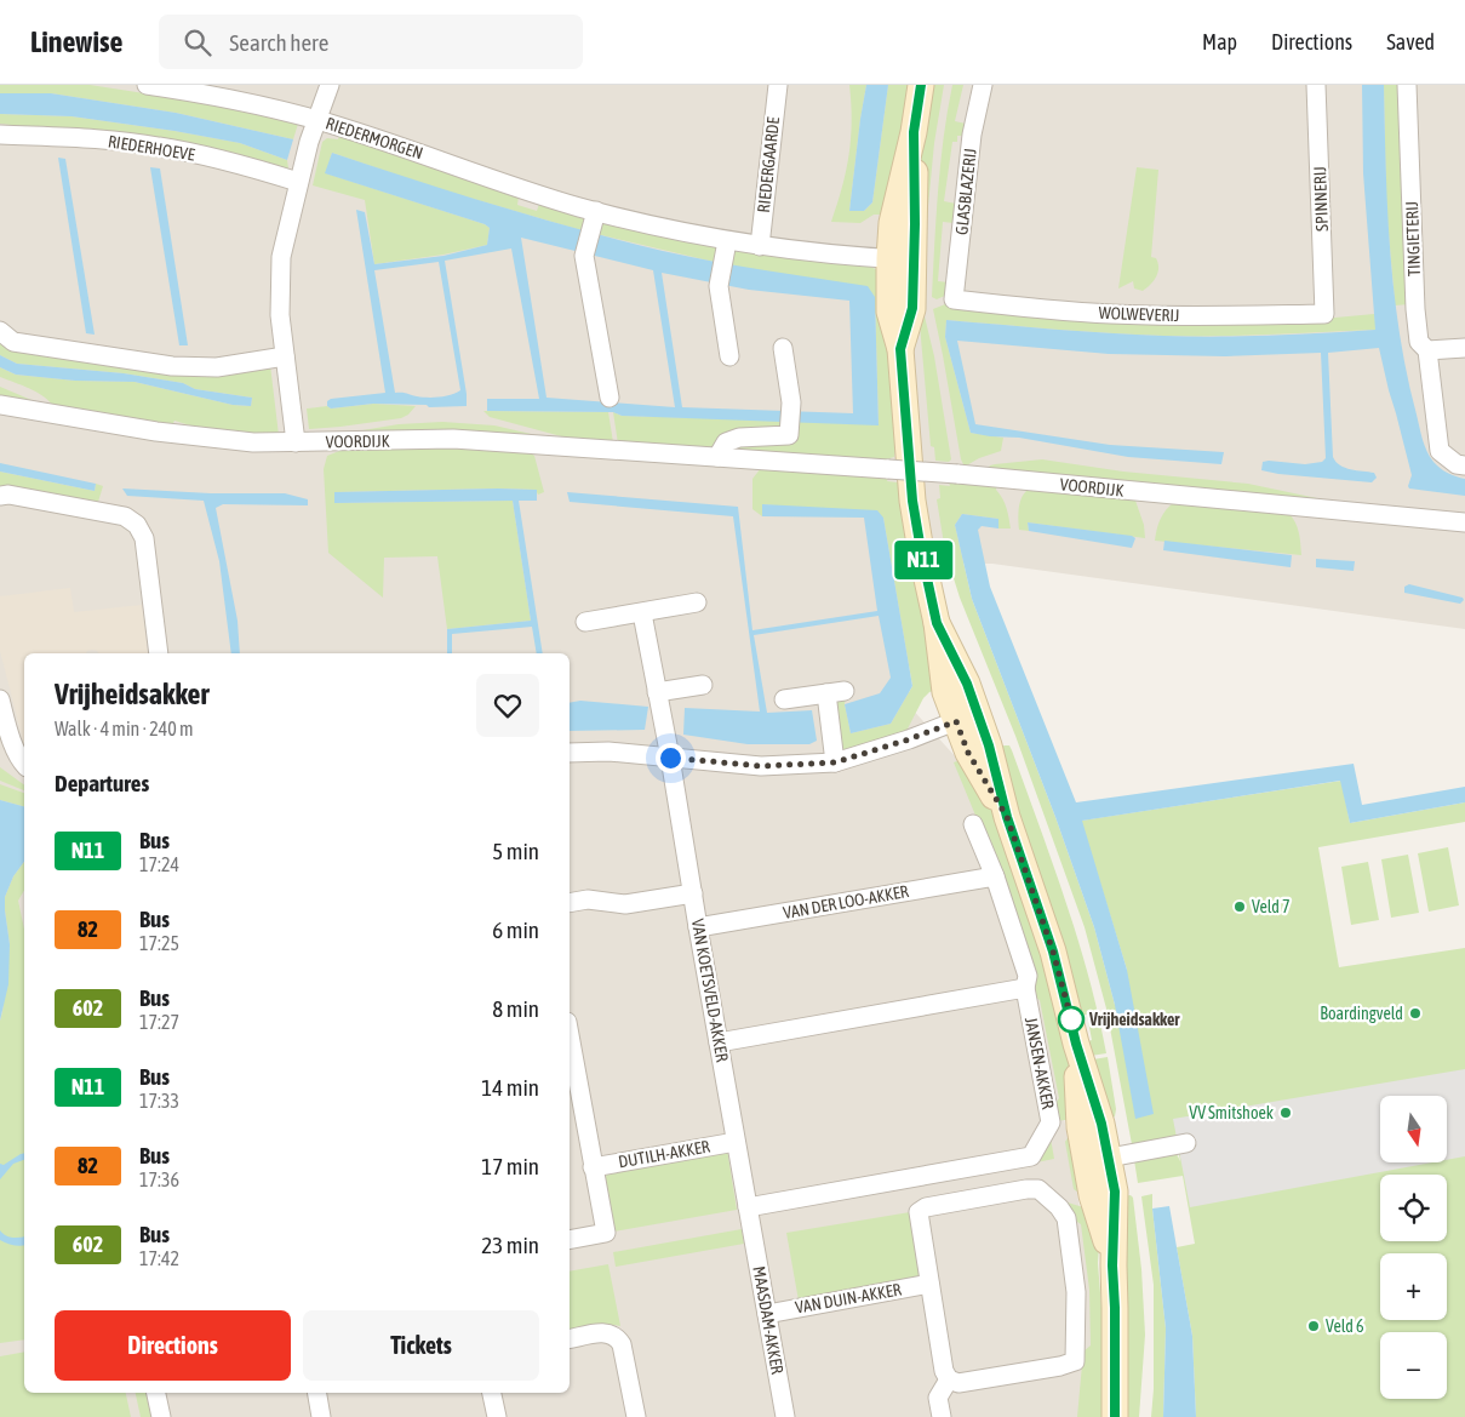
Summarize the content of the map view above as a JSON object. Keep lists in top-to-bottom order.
{
  "streets": {
    "street": [
      "RIEDERMORGEN",
      "RIEDERHOEVE",
      "RIEDERGAARDE",
      "GLASBLAZERIJ",
      "SPINNERIJ",
      "TINGIETERIJ",
      "WOLWEVERIJ",
      "VOORDIJK",
      "VAN DER LOO-AKKER",
      "VAN KOETSVELD-AKKER",
      "JANSEN-AKKER",
      "DUTILH-AKKER",
      "VAN DUIN-AKKER",
      "MAASDAM-AKKER"
    ]
  },
  "crossings": [
    ["RIEDERMORGEN", "RIEDERGAARDE"],
    ["GLASBLAZERIJ", "WOLWEVERIJ"],
    ["SPINNERIJ", "WOLWEVERIJ"],
    ["VAN DER LOO-AKKER", "VAN KOETSVELD-AKKER"],
    ["VAN KOETSVELD-AKKER", "JANSEN-AKKER"],
    ["VAN KOETSVELD-AKKER", "DUTILH-AKKER"],
    ["VAN KOETSVELD-AKKER", "MAASDAM-AKKER"],
    ["JANSEN-AKKER", "MAASDAM-AKKER"],
    ["VAN DUIN-AKKER", "MAASDAM-AKKER"]
  ],
  "places": [
    "Veld 7",
    "Boardingveld",
    "Vrijheidsakker",
    "VV Smitshoek",
    "Veld 6"
  ],
  "lines": ["bus line N11"],
  "north": "bottom",
  "page": {
    "header": "Linewise",
    "search": "Search here",
    "nav": ["Map", "Directions", "Saved"],
    "on_map": "N11",
    "heading": [
      ["Vrijheidsakker", "Walk · 4 min · 240 m"],
      "Departures"
    ],
    "list": [
      {
        "mark": "N11",
        "name": "Bus",
        "note": "17:24",
        "value": "5 min"
      },
      {
        "mark": "82",
        "name": "Bus",
        "note": "17:25",
        "value": "6 min"
      },
      {
        "mark": "602",
        "name": "Bus",
        "note": "17:27",
        "value": "8 min"
      },
      {
        "mark": "N11",
        "name": "Bus",
        "note": "17:33",
        "value": "14 min"
      },
      {
        "mark": "82",
        "name": "Bus",
        "note": "17:36",
        "value": "17 min"
      },
      {
        "mark": "602",
        "name": "Bus",
        "note": "17:42",
        "value": "23 min"
      }
    ],
    "map_buttons": ["+", "−"],
    "buttons": ["Directions", "Tickets"]
  }
}
